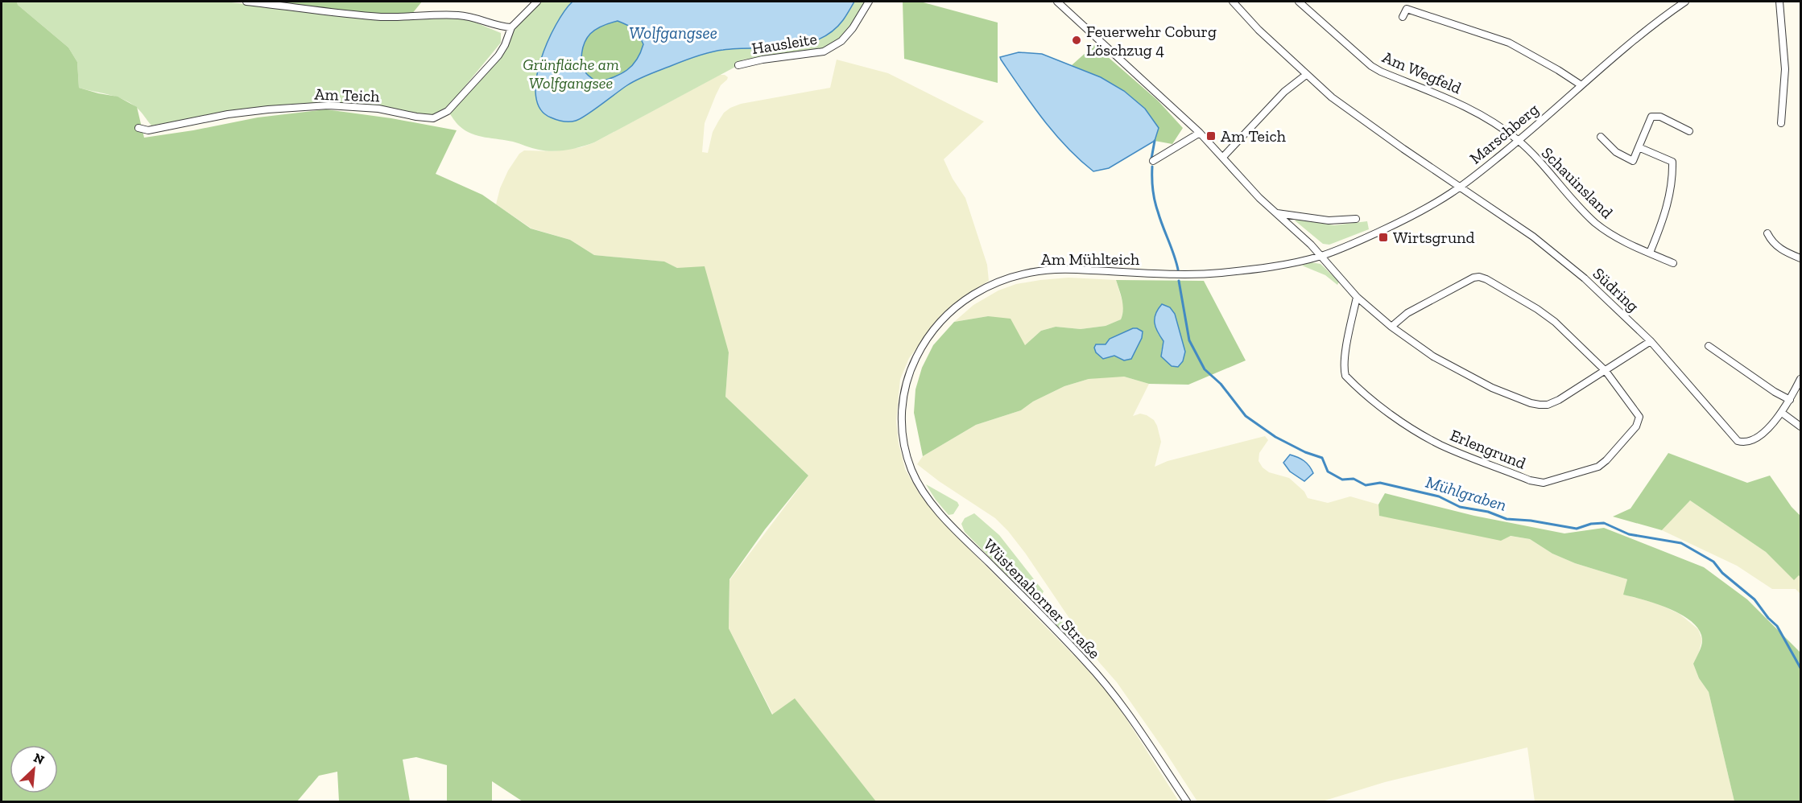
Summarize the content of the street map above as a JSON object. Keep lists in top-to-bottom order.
{
  "streets": {
    "street": [
      "Hausleite",
      "Am Wegfeld",
      "Am Teich",
      "Marschberg",
      "Schauinsland",
      "Am Mühlteich",
      "Südring",
      "Erlengrund",
      "Wüstenahorner Straße"
    ]
  },
  "crossings": [
    ["Am Wegfeld", "Marschberg"],
    ["Am Wegfeld", "Schauinsland"],
    ["Marschberg", "Schauinsland"],
    ["Marschberg", "Am Mühlteich"],
    ["Marschberg", "Südring"],
    ["Am Mühlteich", "Wüstenahorner Straße"]
  ],
  "water": ["Wolfgangsee", "Mühlgraben"],
  "parks": ["Grünfläche am Wolfgangsee"],
  "places": {
    "other": ["Feuerwehr Coburg Löschzug 4"],
    "transit": ["Am Teich", "Wirtsgrund"]
  },
  "north": "top right"
}
